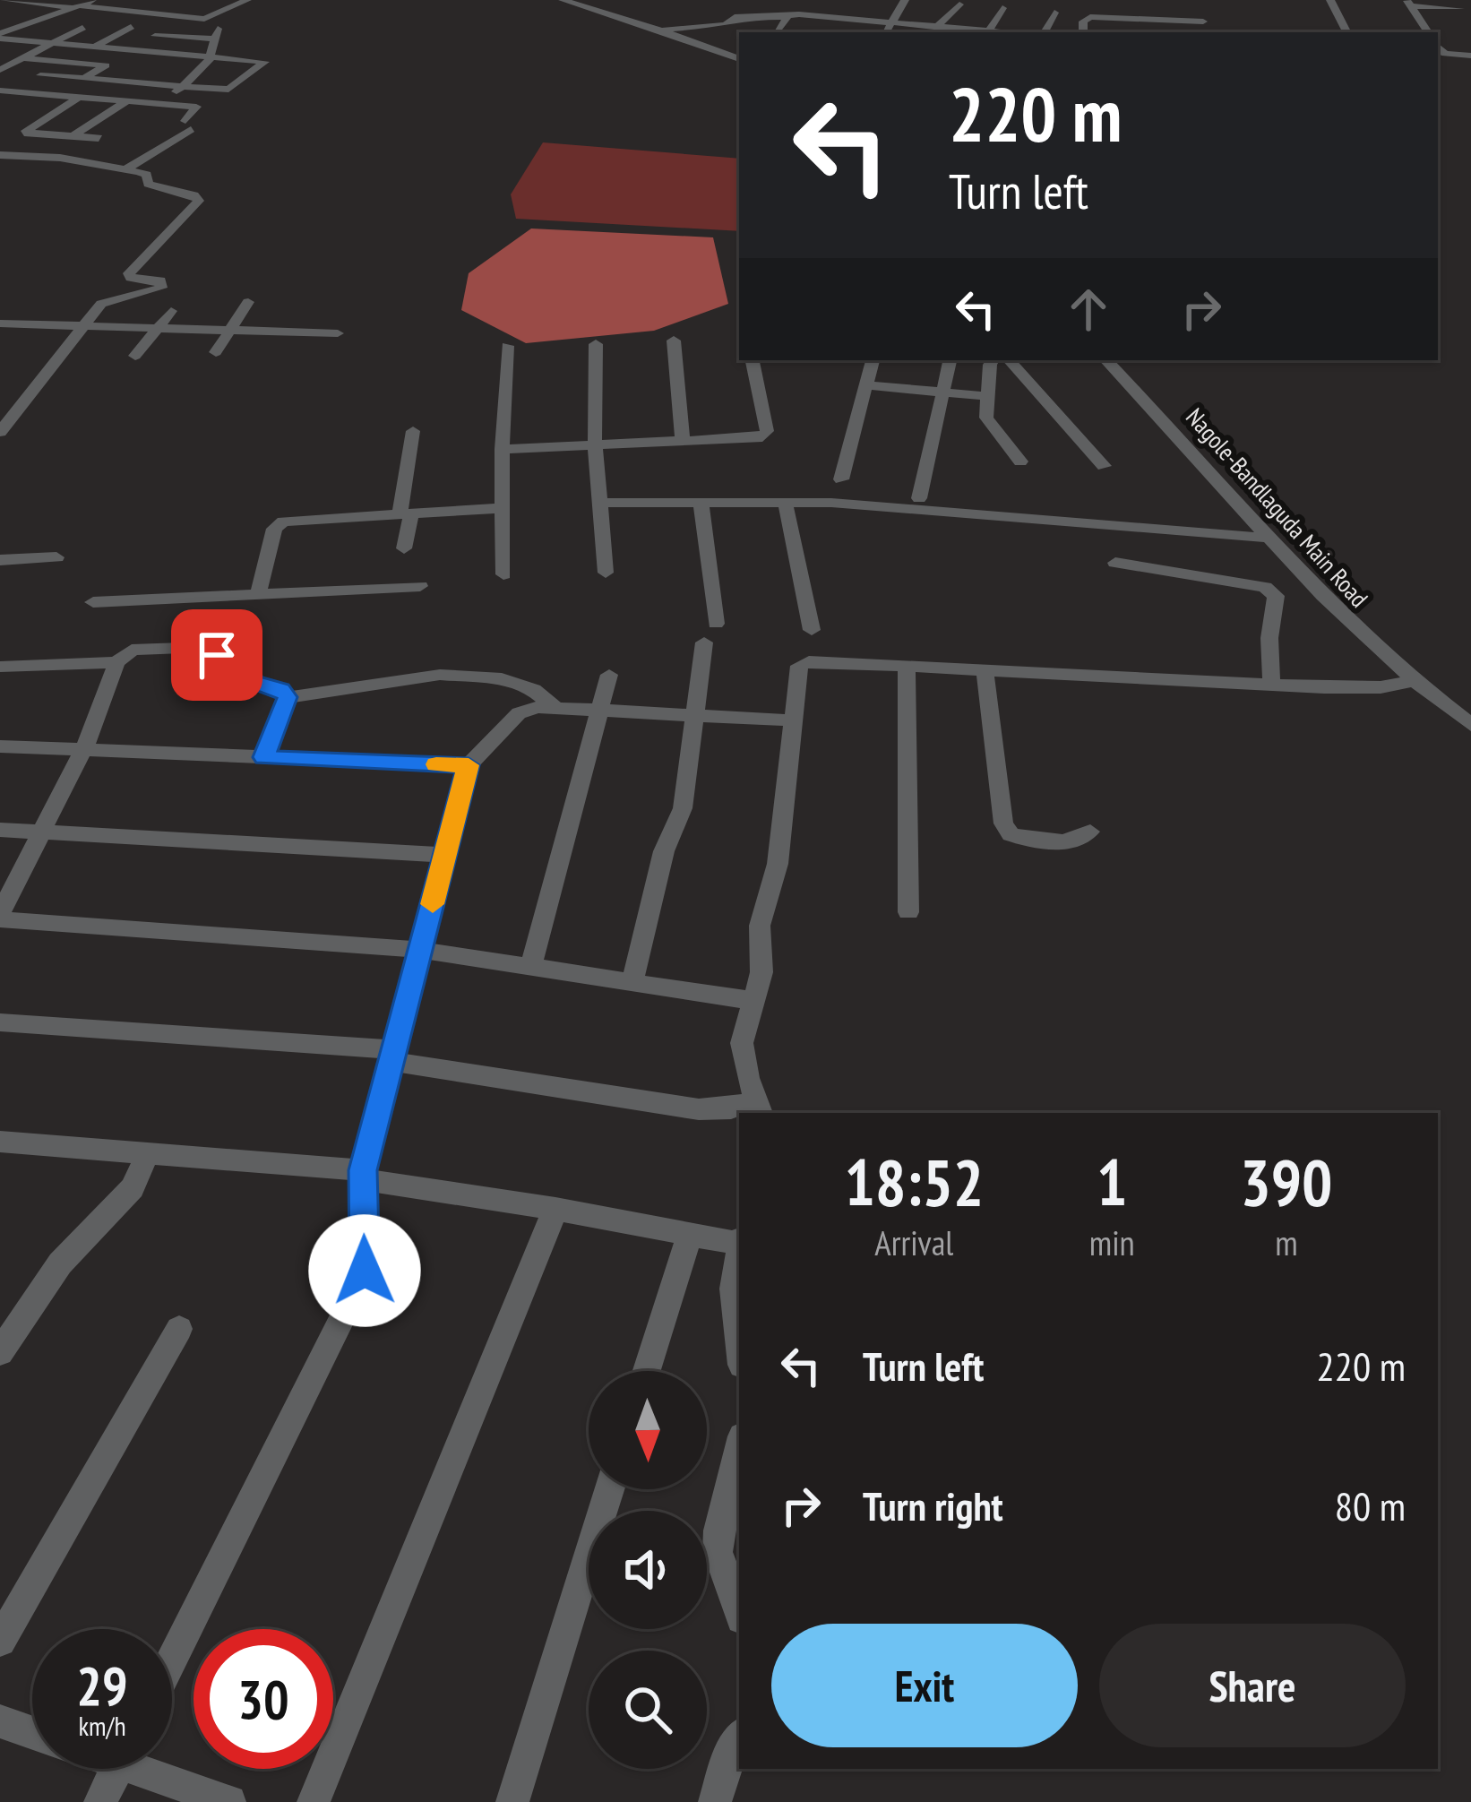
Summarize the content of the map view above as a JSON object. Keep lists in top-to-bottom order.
{
  "streets": {
    "street": ["Nagole-Bandlaguda Main Road"]
  },
  "north": "bottom",
  "page": {
    "turn": ["220 m", "Turn left"],
    "eta": [
      "18:52",
      "Arrival",
      "1",
      "min",
      "390",
      "m"
    ],
    "list": [
      {
        "name": "Turn left",
        "value": "220 m"
      },
      {
        "name": "Turn right",
        "value": "80 m"
      }
    ],
    "buttons": ["Exit", "Share"],
    "speed": "29 km/h",
    "limit": "30"
  }
}
